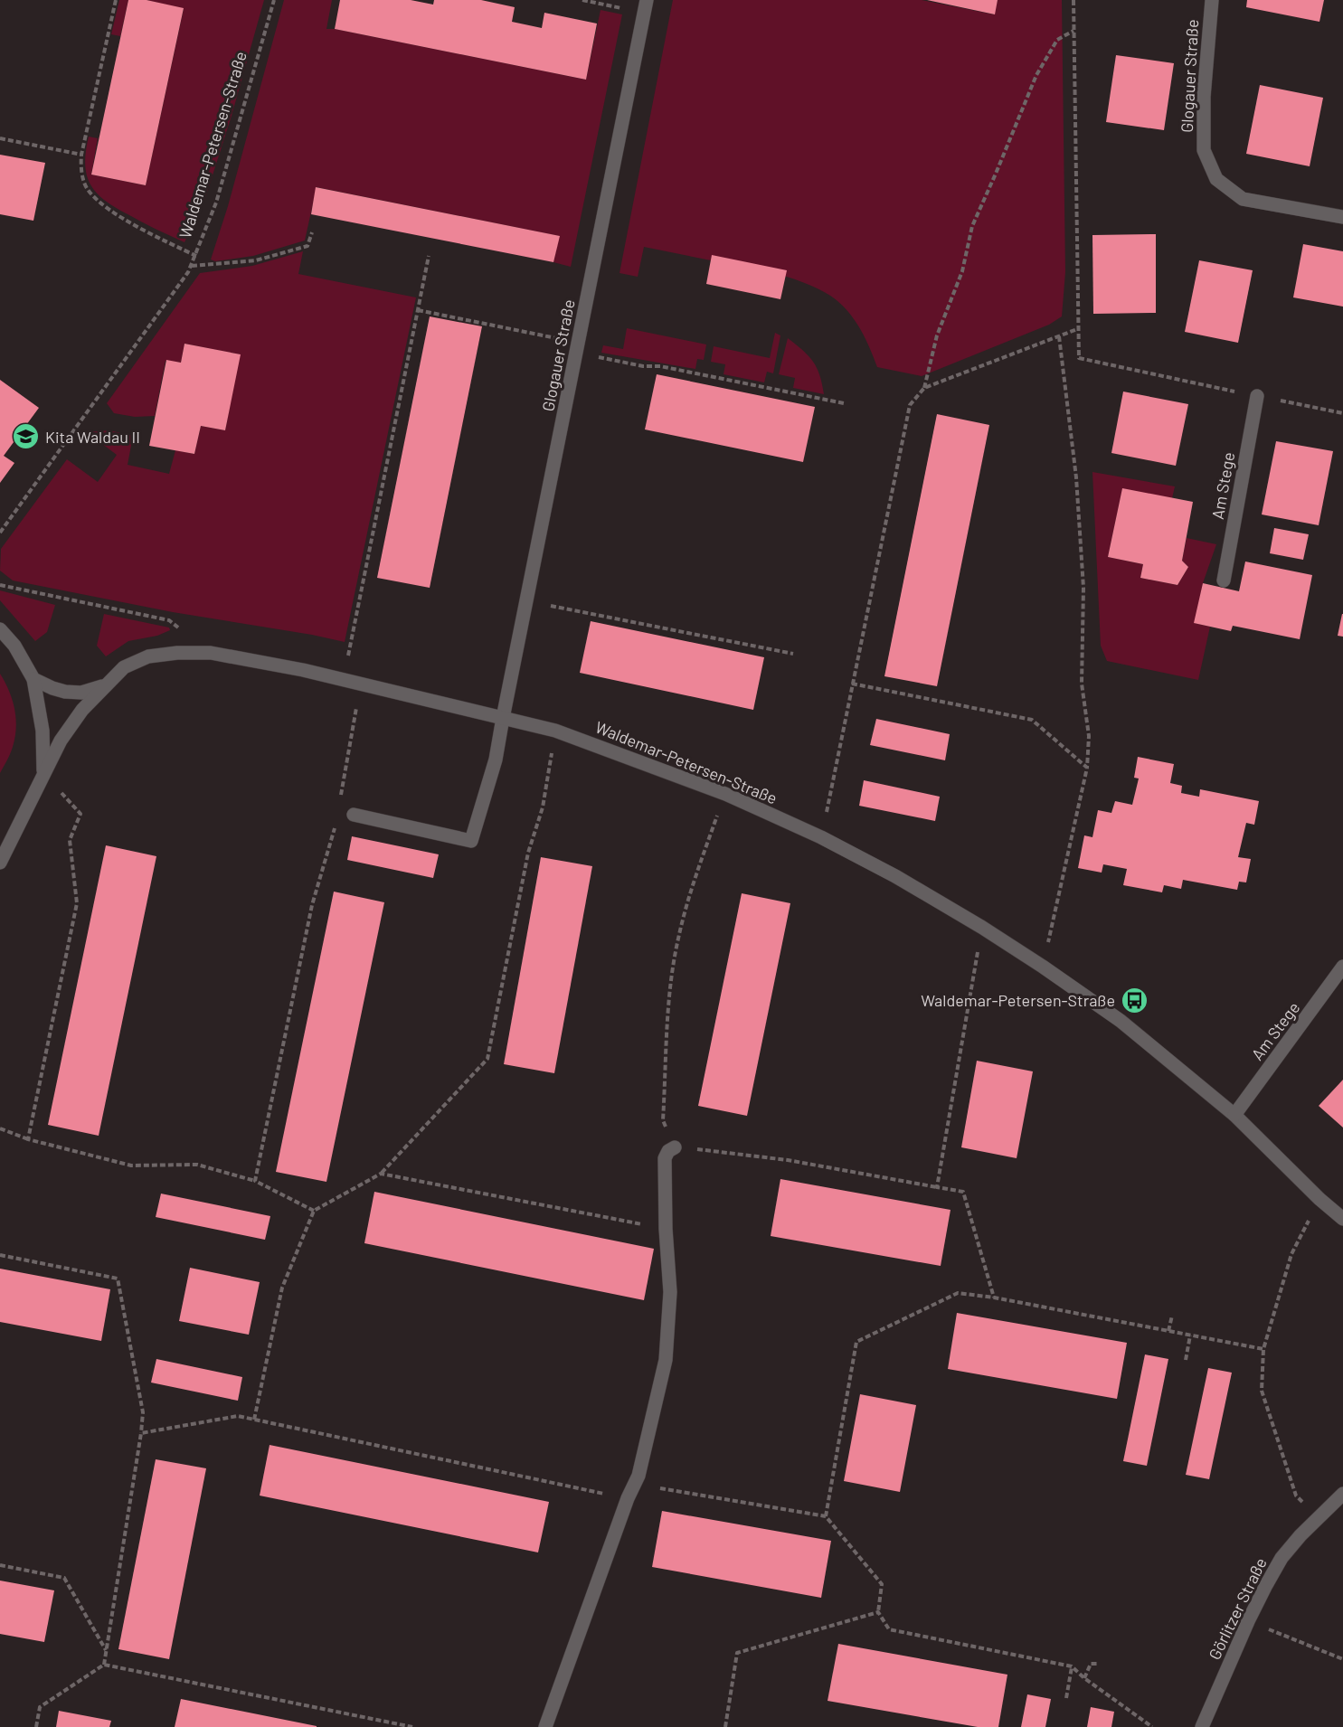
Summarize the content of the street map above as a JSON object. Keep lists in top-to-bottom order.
{
  "streets": {
    "street": [
      "Glogauer Straße",
      "Waldemar-Petersen-Straße",
      "Am Stege",
      "Görlitzer Straße"
    ]
  },
  "crossings": [
    ["Glogauer Straße", "Waldemar-Petersen-Straße"],
    ["Waldemar-Petersen-Straße", "Am Stege"]
  ],
  "places": {
    "school or university": ["Kita Waldau II"],
    "bus stop": ["Waldemar-Petersen-Straße"]
  }
}
